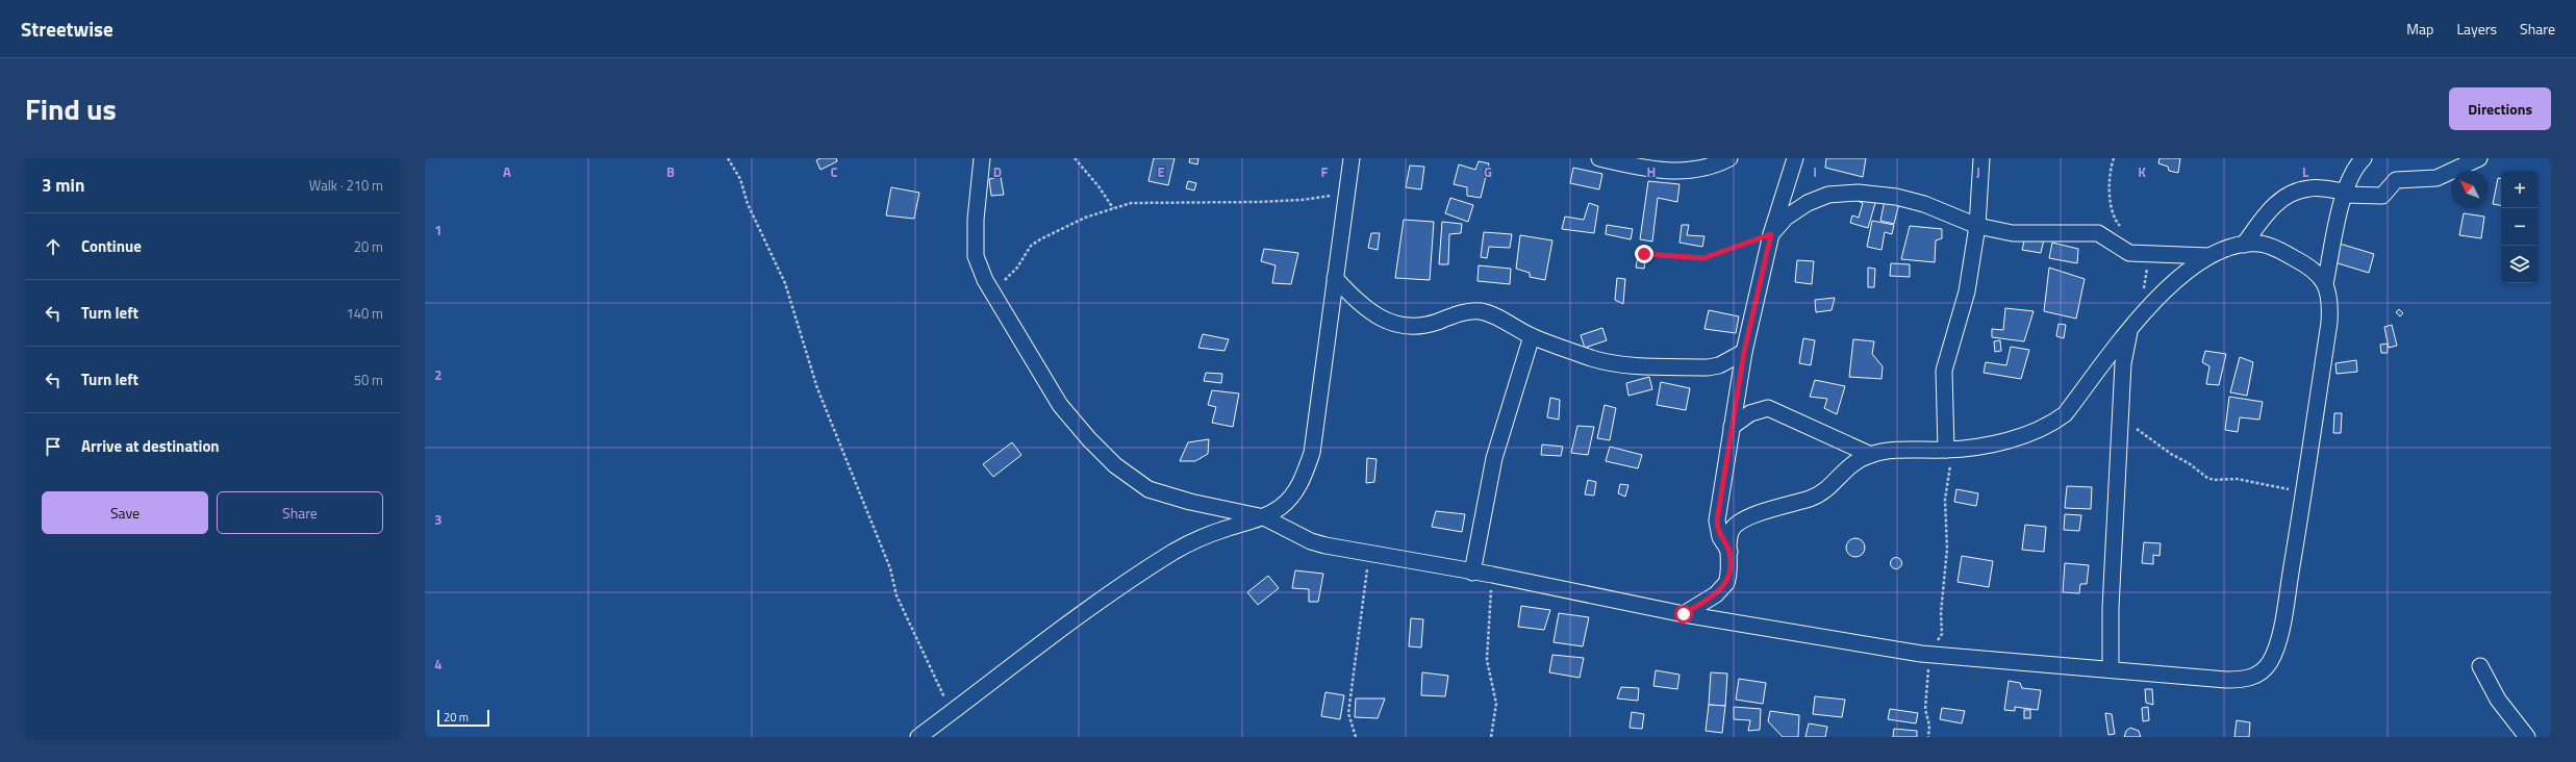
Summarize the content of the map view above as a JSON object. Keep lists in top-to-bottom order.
{
  "scale_bar": "20 m",
  "north": "top left",
  "page": {
    "header": "Streetwise",
    "nav": ["Map", "Layers", "Share"],
    "title": "Find us",
    "buttons": [
      "Directions",
      ["Save", "Share"]
    ],
    "heading": ["3 min", "Walk · 210 m"],
    "map_buttons": ["+", "−"],
    "list": [
      ["Continue", "20 m"],
      ["Turn left", "140 m"],
      ["Turn left", "50 m"],
      "Arrive at destination"
    ],
    "scale": "20 m"
  },
  "grid": {
    "columns": [
      "A",
      "B",
      "C",
      "D",
      "E",
      "F",
      "G",
      "H",
      "I",
      "J",
      "K",
      "L"
    ],
    "rows": [
      "1",
      "2",
      "3",
      "4"
    ]
  }
}
